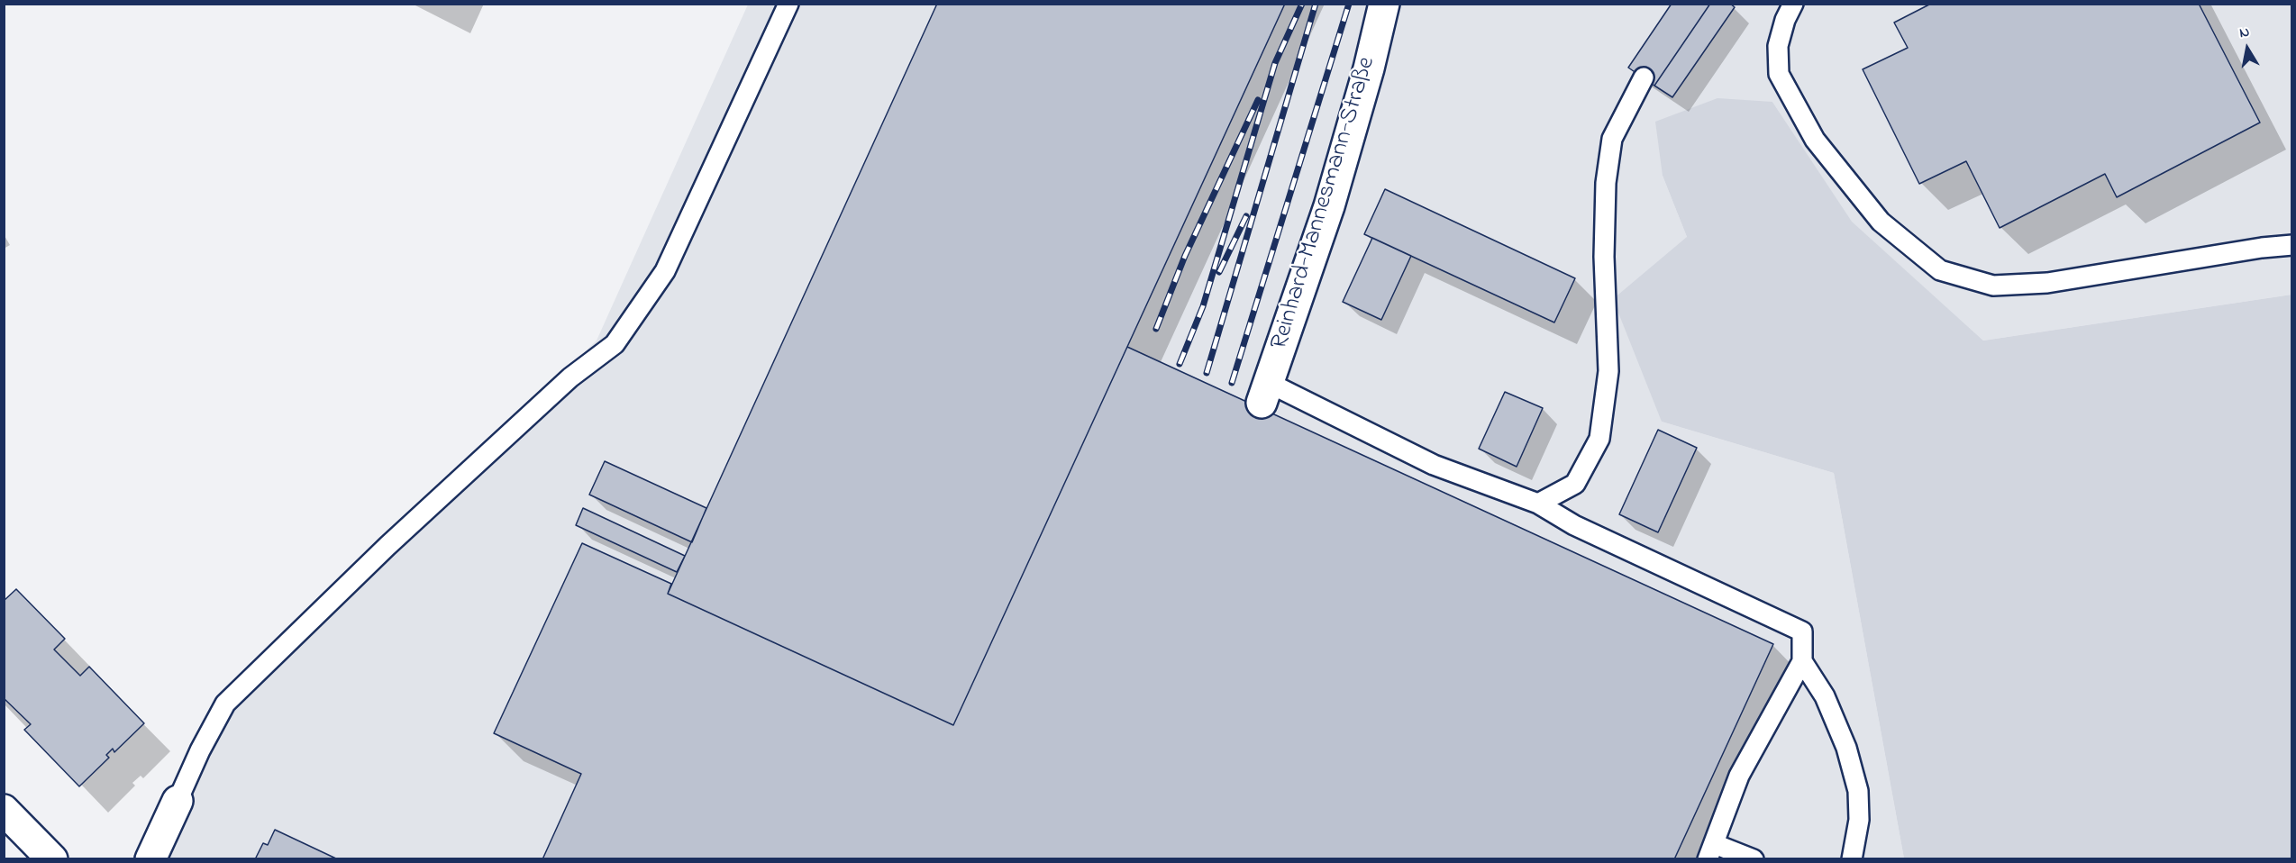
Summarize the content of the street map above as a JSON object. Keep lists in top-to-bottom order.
{
  "streets": {
    "street": ["Reinhard-Mannesmann-Straße"]
  },
  "north": "top"
}
